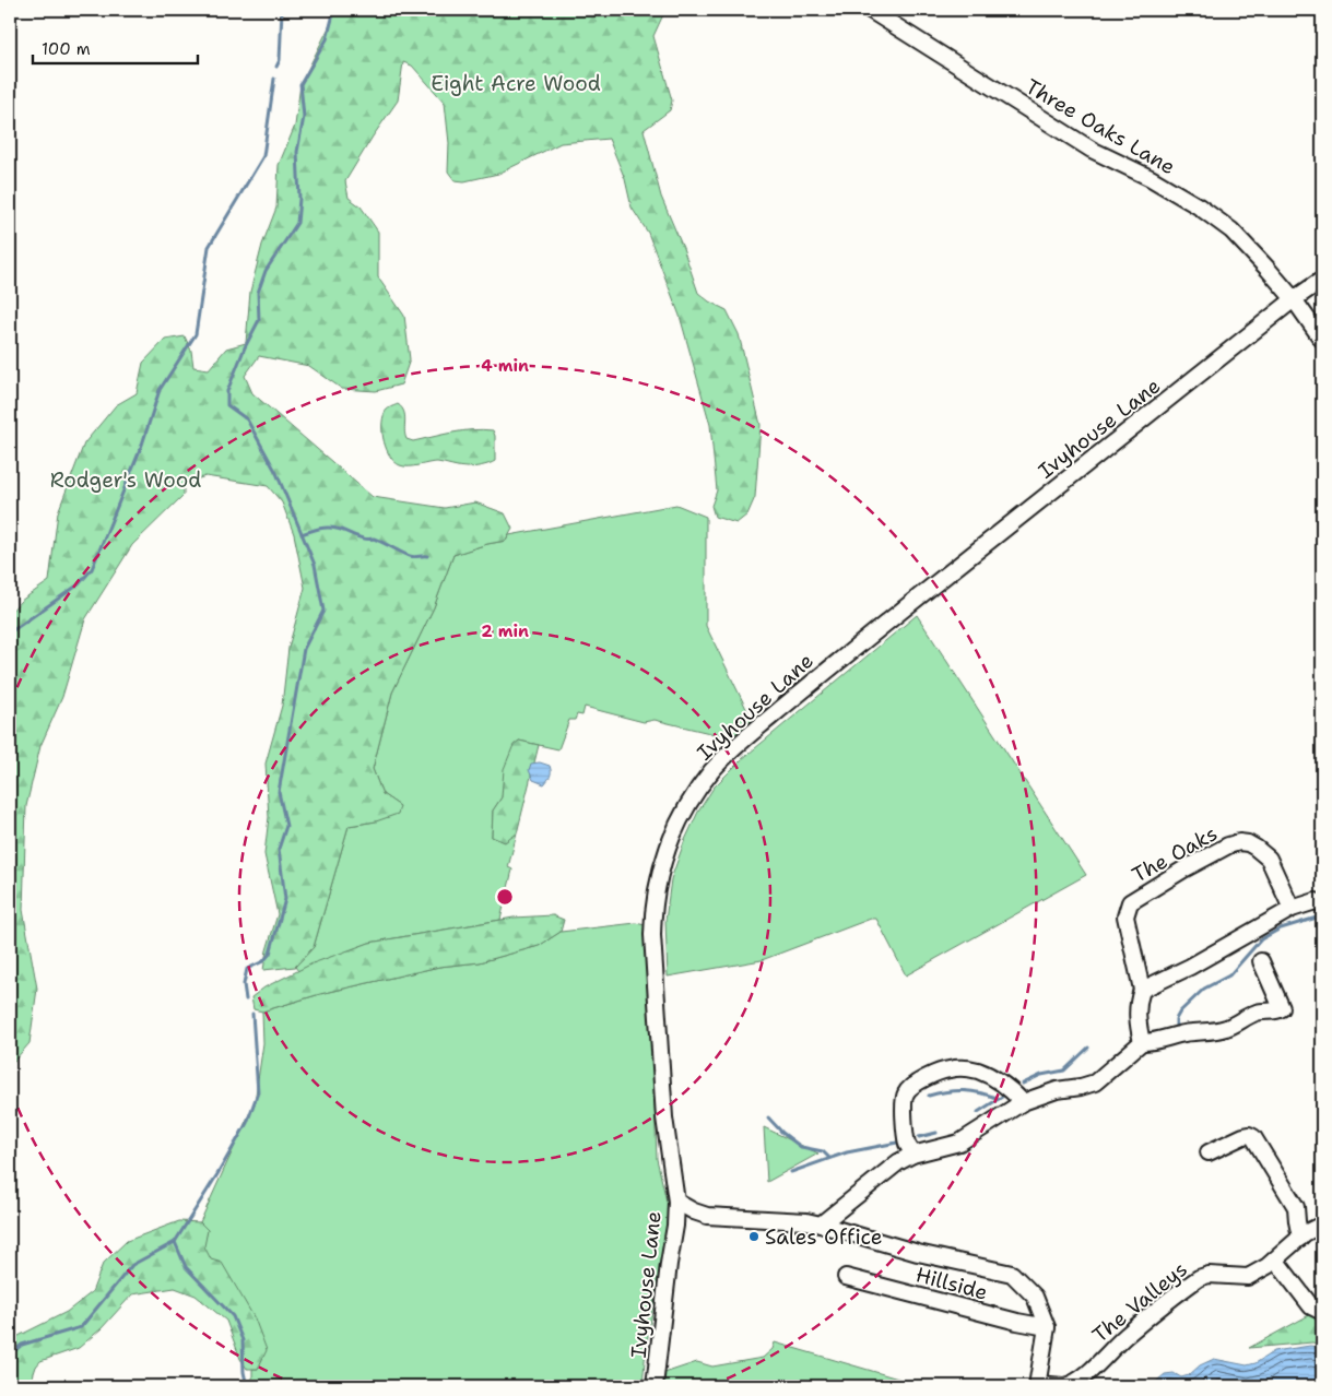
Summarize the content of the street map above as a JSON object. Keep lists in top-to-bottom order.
{
  "streets": {
    "street": [
      "Three Oaks Lane",
      "Ivyhouse Lane",
      "The Oaks",
      "Hillside",
      "The Valleys"
    ]
  },
  "crossings": [
    ["Three Oaks Lane", "Ivyhouse Lane"]
  ],
  "parks": ["Eight Acre Wood", "Rodger's Wood"],
  "places": ["Sales Office"],
  "scale_bar": "100 m",
  "rings": ["4 min", "2 min"]
}
